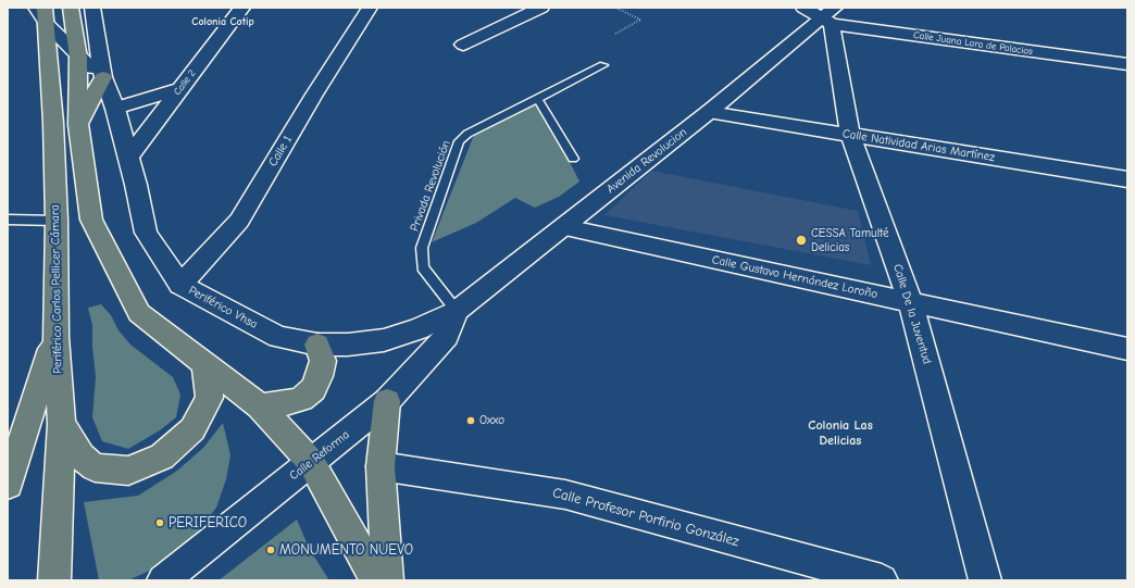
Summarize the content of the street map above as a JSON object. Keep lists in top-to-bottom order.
{
  "streets": {
    "main road": ["Periférico Carlos Pellicer Cámara"],
    "street": [
      "Calle Juana Lara de Palacios",
      "Calle 2",
      "Calle Natividad Arias Martínez",
      "Calle 1",
      "Avenida Revolucion",
      "Calle Gustavo Hernández Loroño",
      "Periférico Vhsa",
      "Calle De la Juventud",
      "Calle Reforma",
      "Calle Profesor Porfirio González"
    ],
    "lane": ["Privada Revolución"]
  },
  "crossings": [
    ["Calle Juana Lara de Palacios", "Avenida Revolucion"],
    ["Calle Juana Lara de Palacios", "Calle De la Juventud"],
    ["Calle 2", "Periférico Vhsa"],
    ["Calle Natividad Arias Martínez", "Avenida Revolucion"],
    ["Calle Natividad Arias Martínez", "Calle De la Juventud"],
    ["Calle 1", "Periférico Vhsa"],
    ["Avenida Revolucion", "Privada Revolución"],
    ["Avenida Revolucion", "Calle Gustavo Hernández Loroño"],
    ["Avenida Revolucion", "Periférico Vhsa"],
    ["Avenida Revolucion", "Calle De la Juventud"],
    ["Avenida Revolucion", "Calle Reforma"],
    ["Privada Revolución", "Periférico Vhsa"],
    ["Privada Revolución", "Calle Reforma"],
    ["Calle Gustavo Hernández Loroño", "Calle De la Juventud"],
    ["Periférico Carlos Pellicer Cámara", "Periférico Vhsa"],
    ["Periférico Vhsa", "Calle Reforma"]
  ],
  "districts": ["Colonia Cotip", "Colonia Las Delicias"],
  "places": [
    "CESSA Tamulté Delicias",
    "Oxxo",
    "PERIFERICO",
    "MONUMENTO NUEVO"
  ]
}
